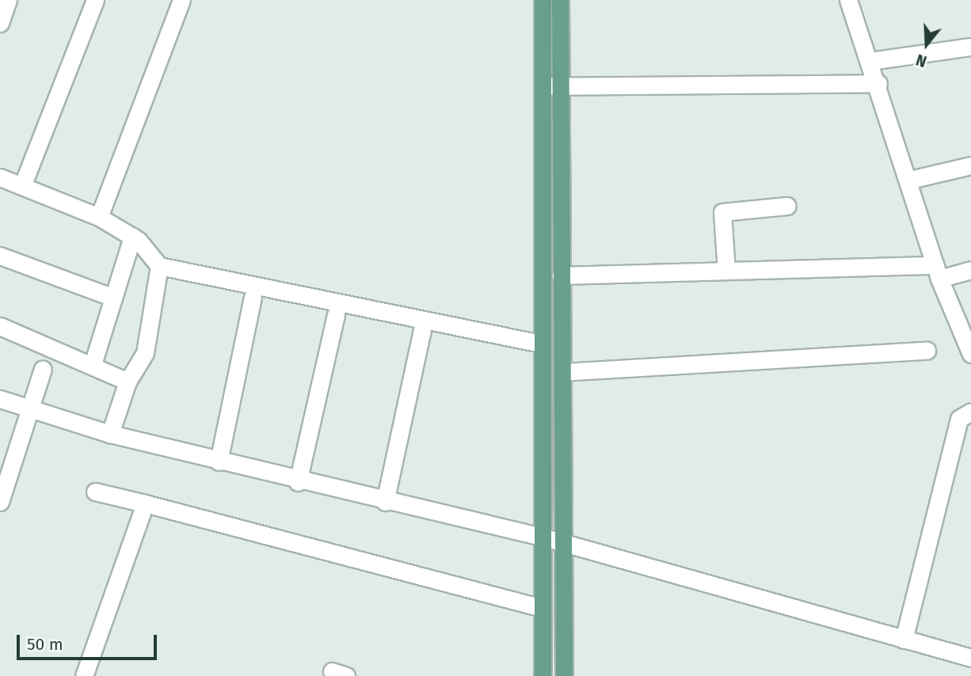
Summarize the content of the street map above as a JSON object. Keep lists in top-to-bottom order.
{
  "scale_bar": "50 m",
  "north": "bottom"
}
